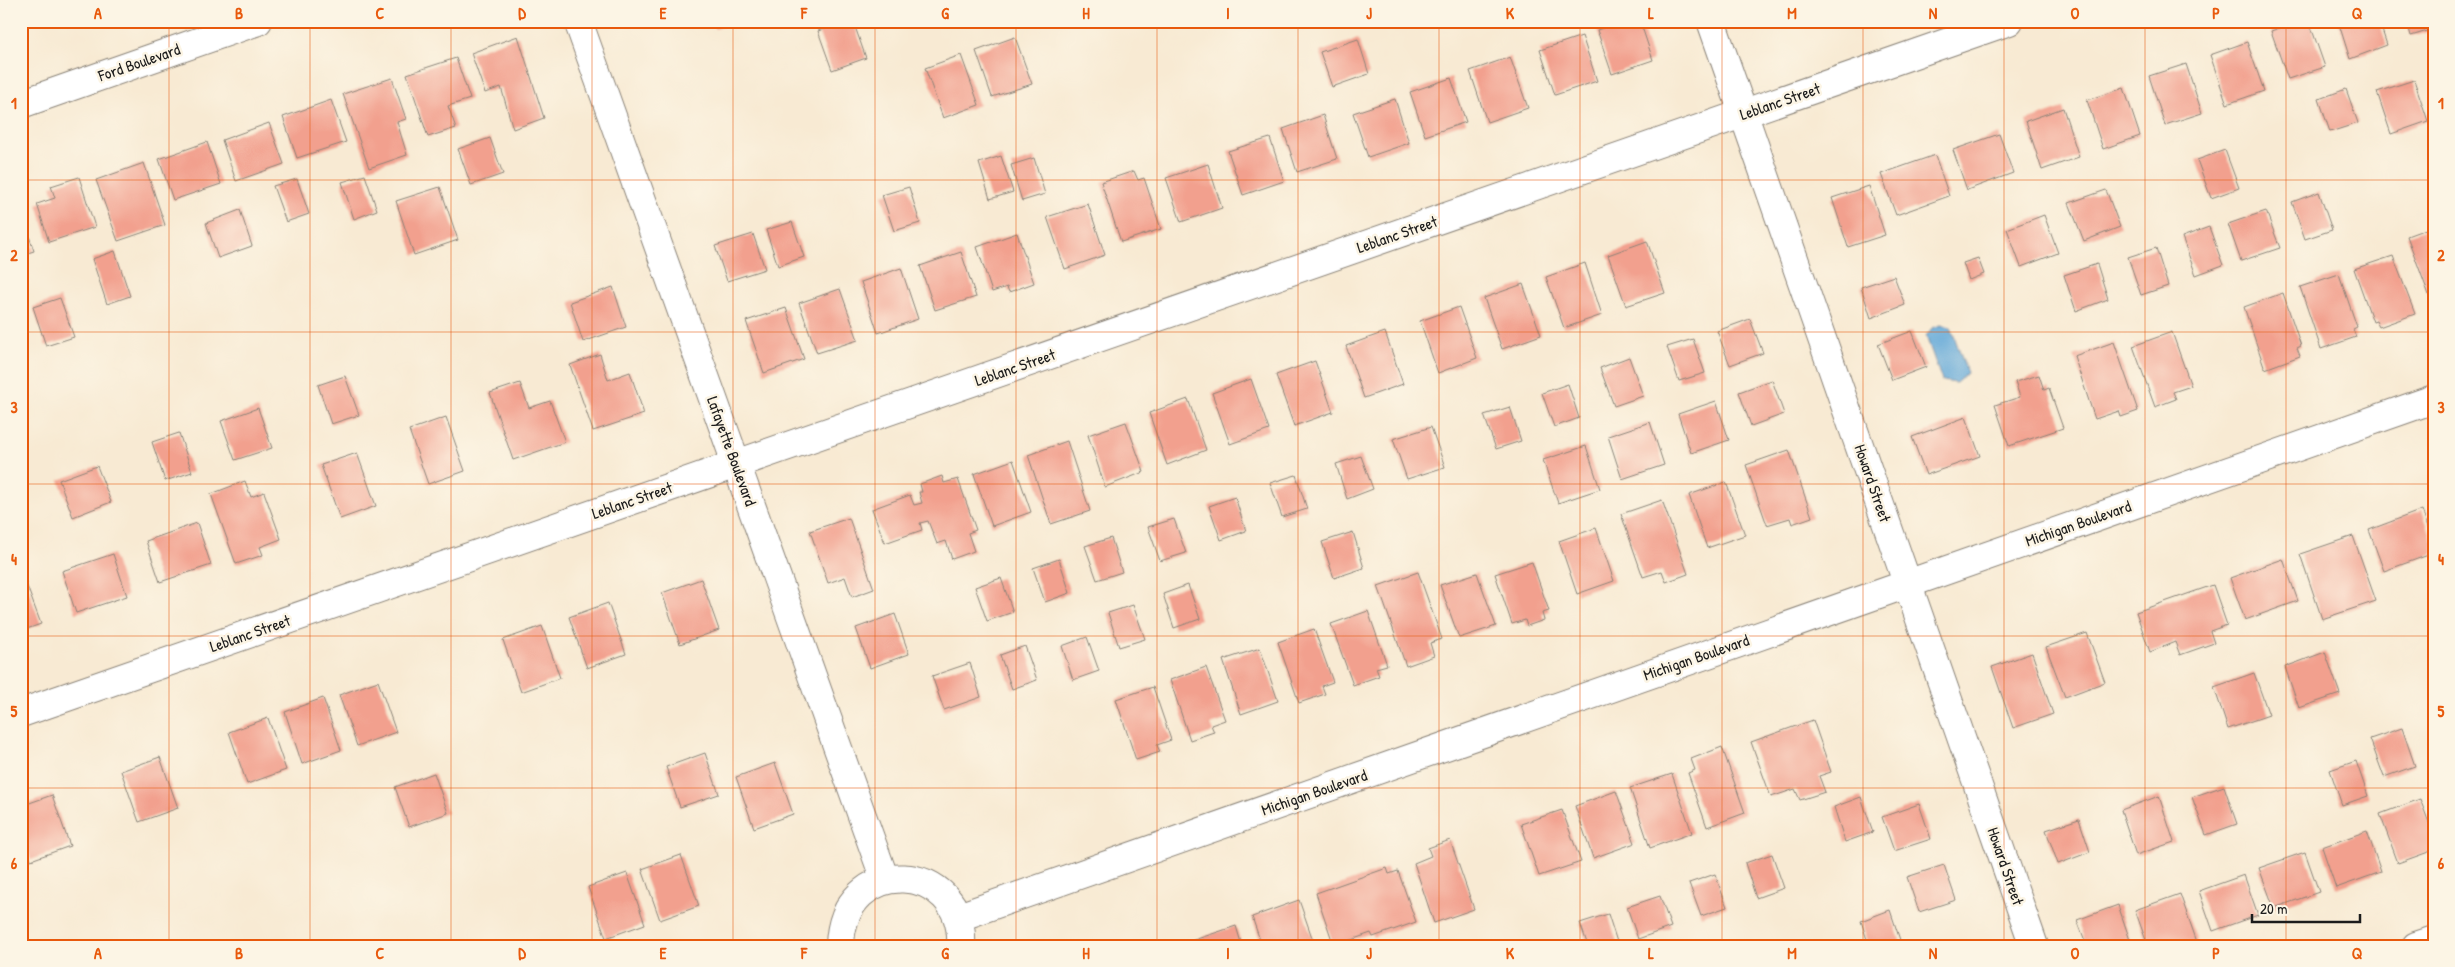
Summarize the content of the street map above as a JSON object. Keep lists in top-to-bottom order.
{
  "streets": {
    "street": [
      "Ford Boulevard",
      "Leblanc Street",
      "Lafayette Boulevard",
      "Howard Street",
      "Michigan Boulevard"
    ]
  },
  "crossings": [
    ["Leblanc Street", "Lafayette Boulevard"],
    ["Leblanc Street", "Howard Street"],
    ["Howard Street", "Michigan Boulevard"]
  ],
  "scale_bar": "20 m",
  "grid": {
    "columns": [
      "A",
      "B",
      "C",
      "D",
      "E",
      "F",
      "G",
      "H",
      "I",
      "J",
      "K",
      "L",
      "M",
      "N",
      "O",
      "P",
      "Q"
    ],
    "rows": [
      "1",
      "2",
      "3",
      "4",
      "5",
      "6"
    ]
  }
}
